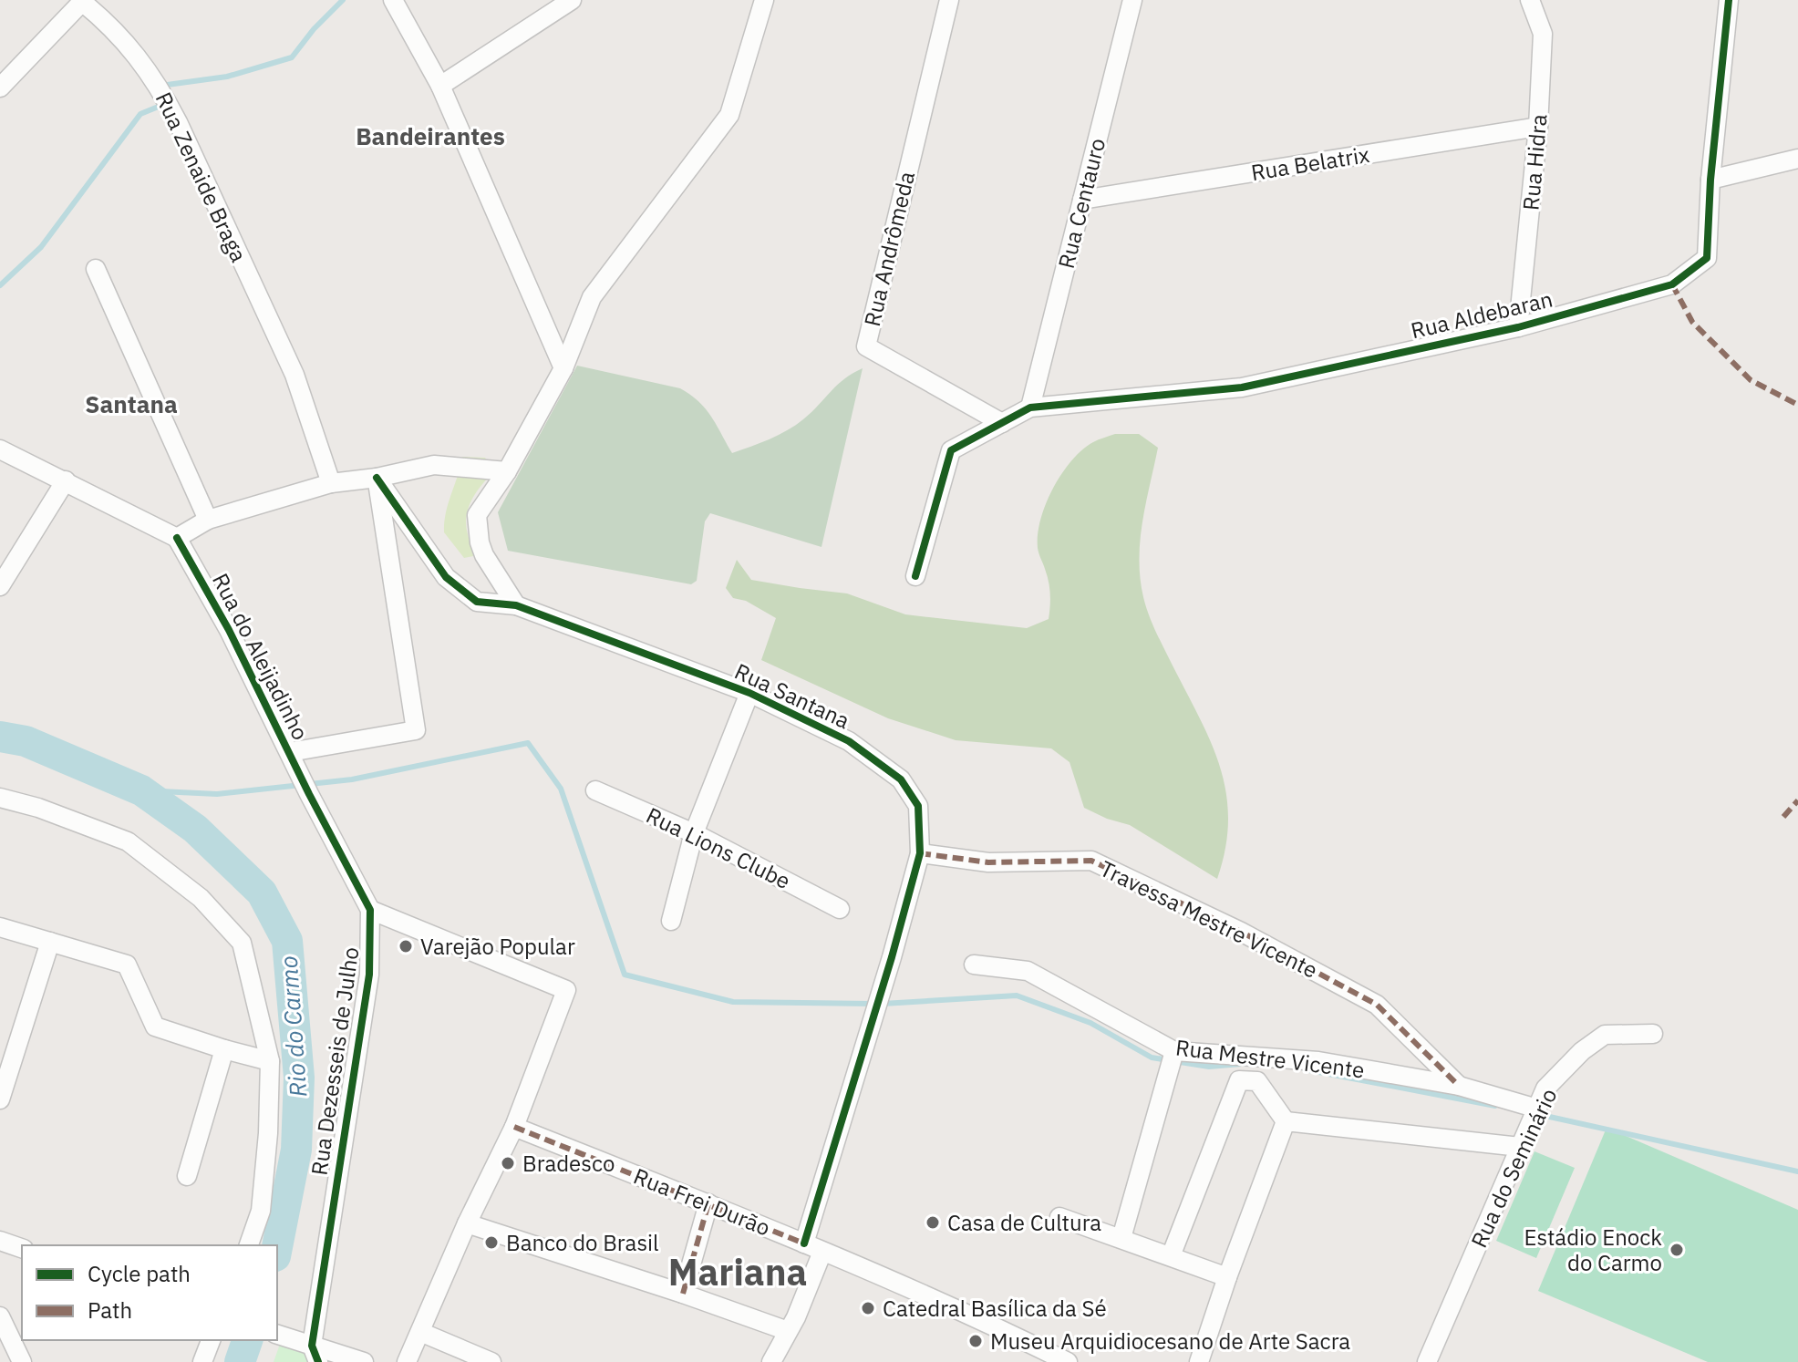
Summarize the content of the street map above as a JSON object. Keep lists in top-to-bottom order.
{
  "streets": {
    "street": [
      "Rua Hidra",
      "Rua Belatrix",
      "Rua Zenaide Braga",
      "Rua Centauro",
      "Rua Andrômeda",
      "Rua Aldebaran",
      "Rua do Aleijadinho",
      "Rua Santana",
      "Rua Lions Clube",
      "Travessa Mestre Vicente",
      "Rua Mestre Vicente",
      "Rua Dezesseis de Julho",
      "Rua do Seminário",
      "Rua Frei Durão"
    ]
  },
  "crossings": [
    ["Rua Hidra", "Rua Belatrix"],
    ["Rua Hidra", "Rua Aldebaran"],
    ["Rua Belatrix", "Rua Centauro"],
    ["Rua Centauro", "Rua Aldebaran"],
    ["Rua Andrômeda", "Rua Aldebaran"],
    ["Rua do Aleijadinho", "Rua Dezesseis de Julho"],
    ["Rua Santana", "Travessa Mestre Vicente"],
    ["Rua Santana", "Rua Frei Durão"],
    ["Travessa Mestre Vicente", "Rua Mestre Vicente"],
    ["Rua Mestre Vicente", "Rua do Seminário"]
  ],
  "districts": ["Bandeirantes", "Santana", "Mariana"],
  "water": ["Rio do Carmo"],
  "places": [
    "Varejão Popular",
    "Bradesco",
    "Casa de Cultura",
    "Banco do Brasil",
    "Estádio Enock do Carmo",
    "Catedral Basílica da Sé",
    "Museu Arquidiocesano de Arte Sacra"
  ],
  "legend": ["Cycle path", "Path"]
}
